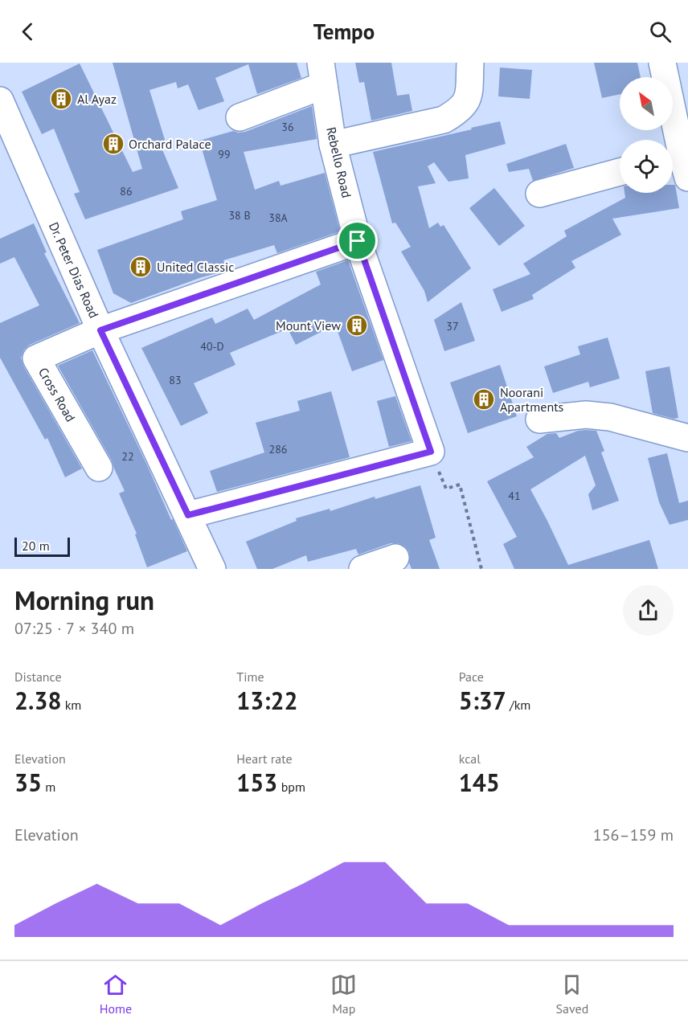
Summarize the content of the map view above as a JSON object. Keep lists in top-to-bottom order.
{
  "streets": {
    "street": ["Rebello Road", "Dr. Peter Dias Road", "Cross Road"]
  },
  "crossings": [
    ["Dr. Peter Dias Road", "Cross Road"]
  ],
  "places": {
    "building": [
      "Al Ayaz",
      "Orchard Palace",
      "United Classic",
      "Mount View",
      "Noorani Apartments"
    ]
  },
  "house_numbers": [
    "36",
    "99",
    "86",
    "38 B",
    "38A",
    "37",
    "40-D",
    "83",
    "286",
    "22",
    "41"
  ],
  "scale_bar": "20 m",
  "north": "top left",
  "page": {
    "header": "Tempo",
    "scale": "20 m",
    "heading": ["Morning run", "07:25 · 7 × 340 m"],
    "stats": [
      ["Distance", "2.38 km"],
      ["Time", "13:22"],
      ["Pace", "5:37 /km"],
      ["Elevation", "35 m"],
      ["Heart rate", "153 bpm"],
      ["kcal", "145"]
    ],
    "chart": ["Elevation", "156–159 m"],
    "tabs": ["Home", "Map", "Saved"]
  }
}
